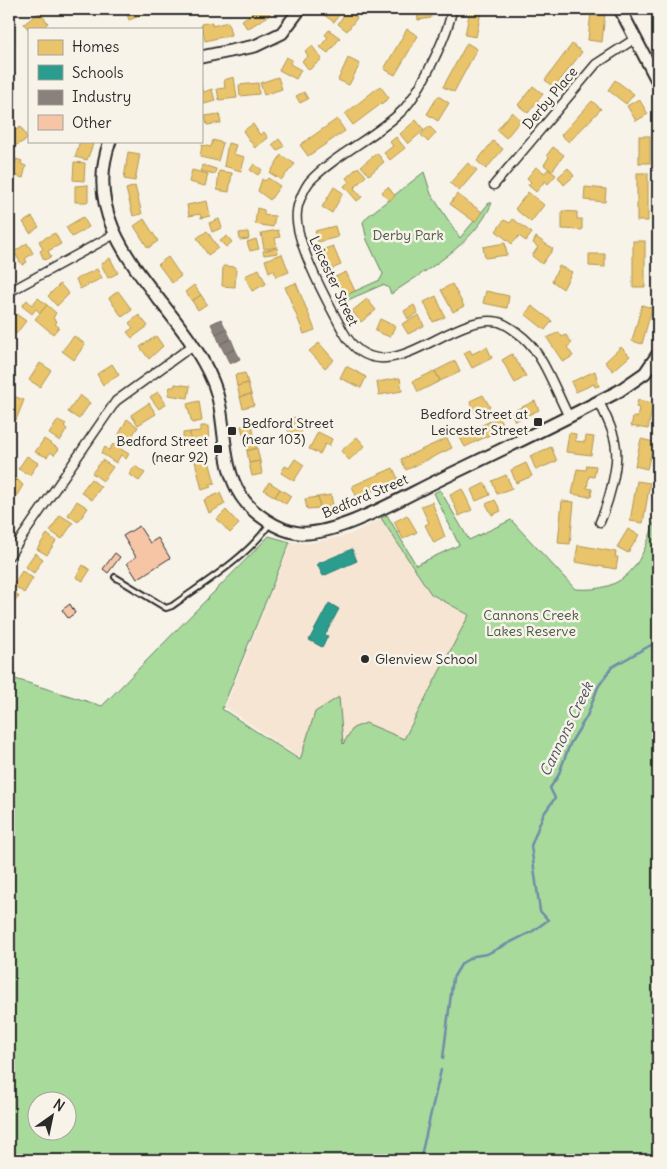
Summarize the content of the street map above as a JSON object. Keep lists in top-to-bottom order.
{
  "streets": {
    "street": ["Derby Place", "Leicester Street", "Bedford Street"]
  },
  "crossings": [
    ["Leicester Street", "Bedford Street"]
  ],
  "water": ["Cannons Creek"],
  "parks": ["Derby Park", "Cannons Creek Lakes Reserve"],
  "places": {
    "transit": ["Bedford Street at Leicester Street", "Bedford Street (near 103)", "Bedford Street (near 92)"],
    "other": ["Glenview School"]
  },
  "legend": [
    "Homes",
    "Schools",
    "Industry",
    "Other"
  ],
  "north": "top right"
}
